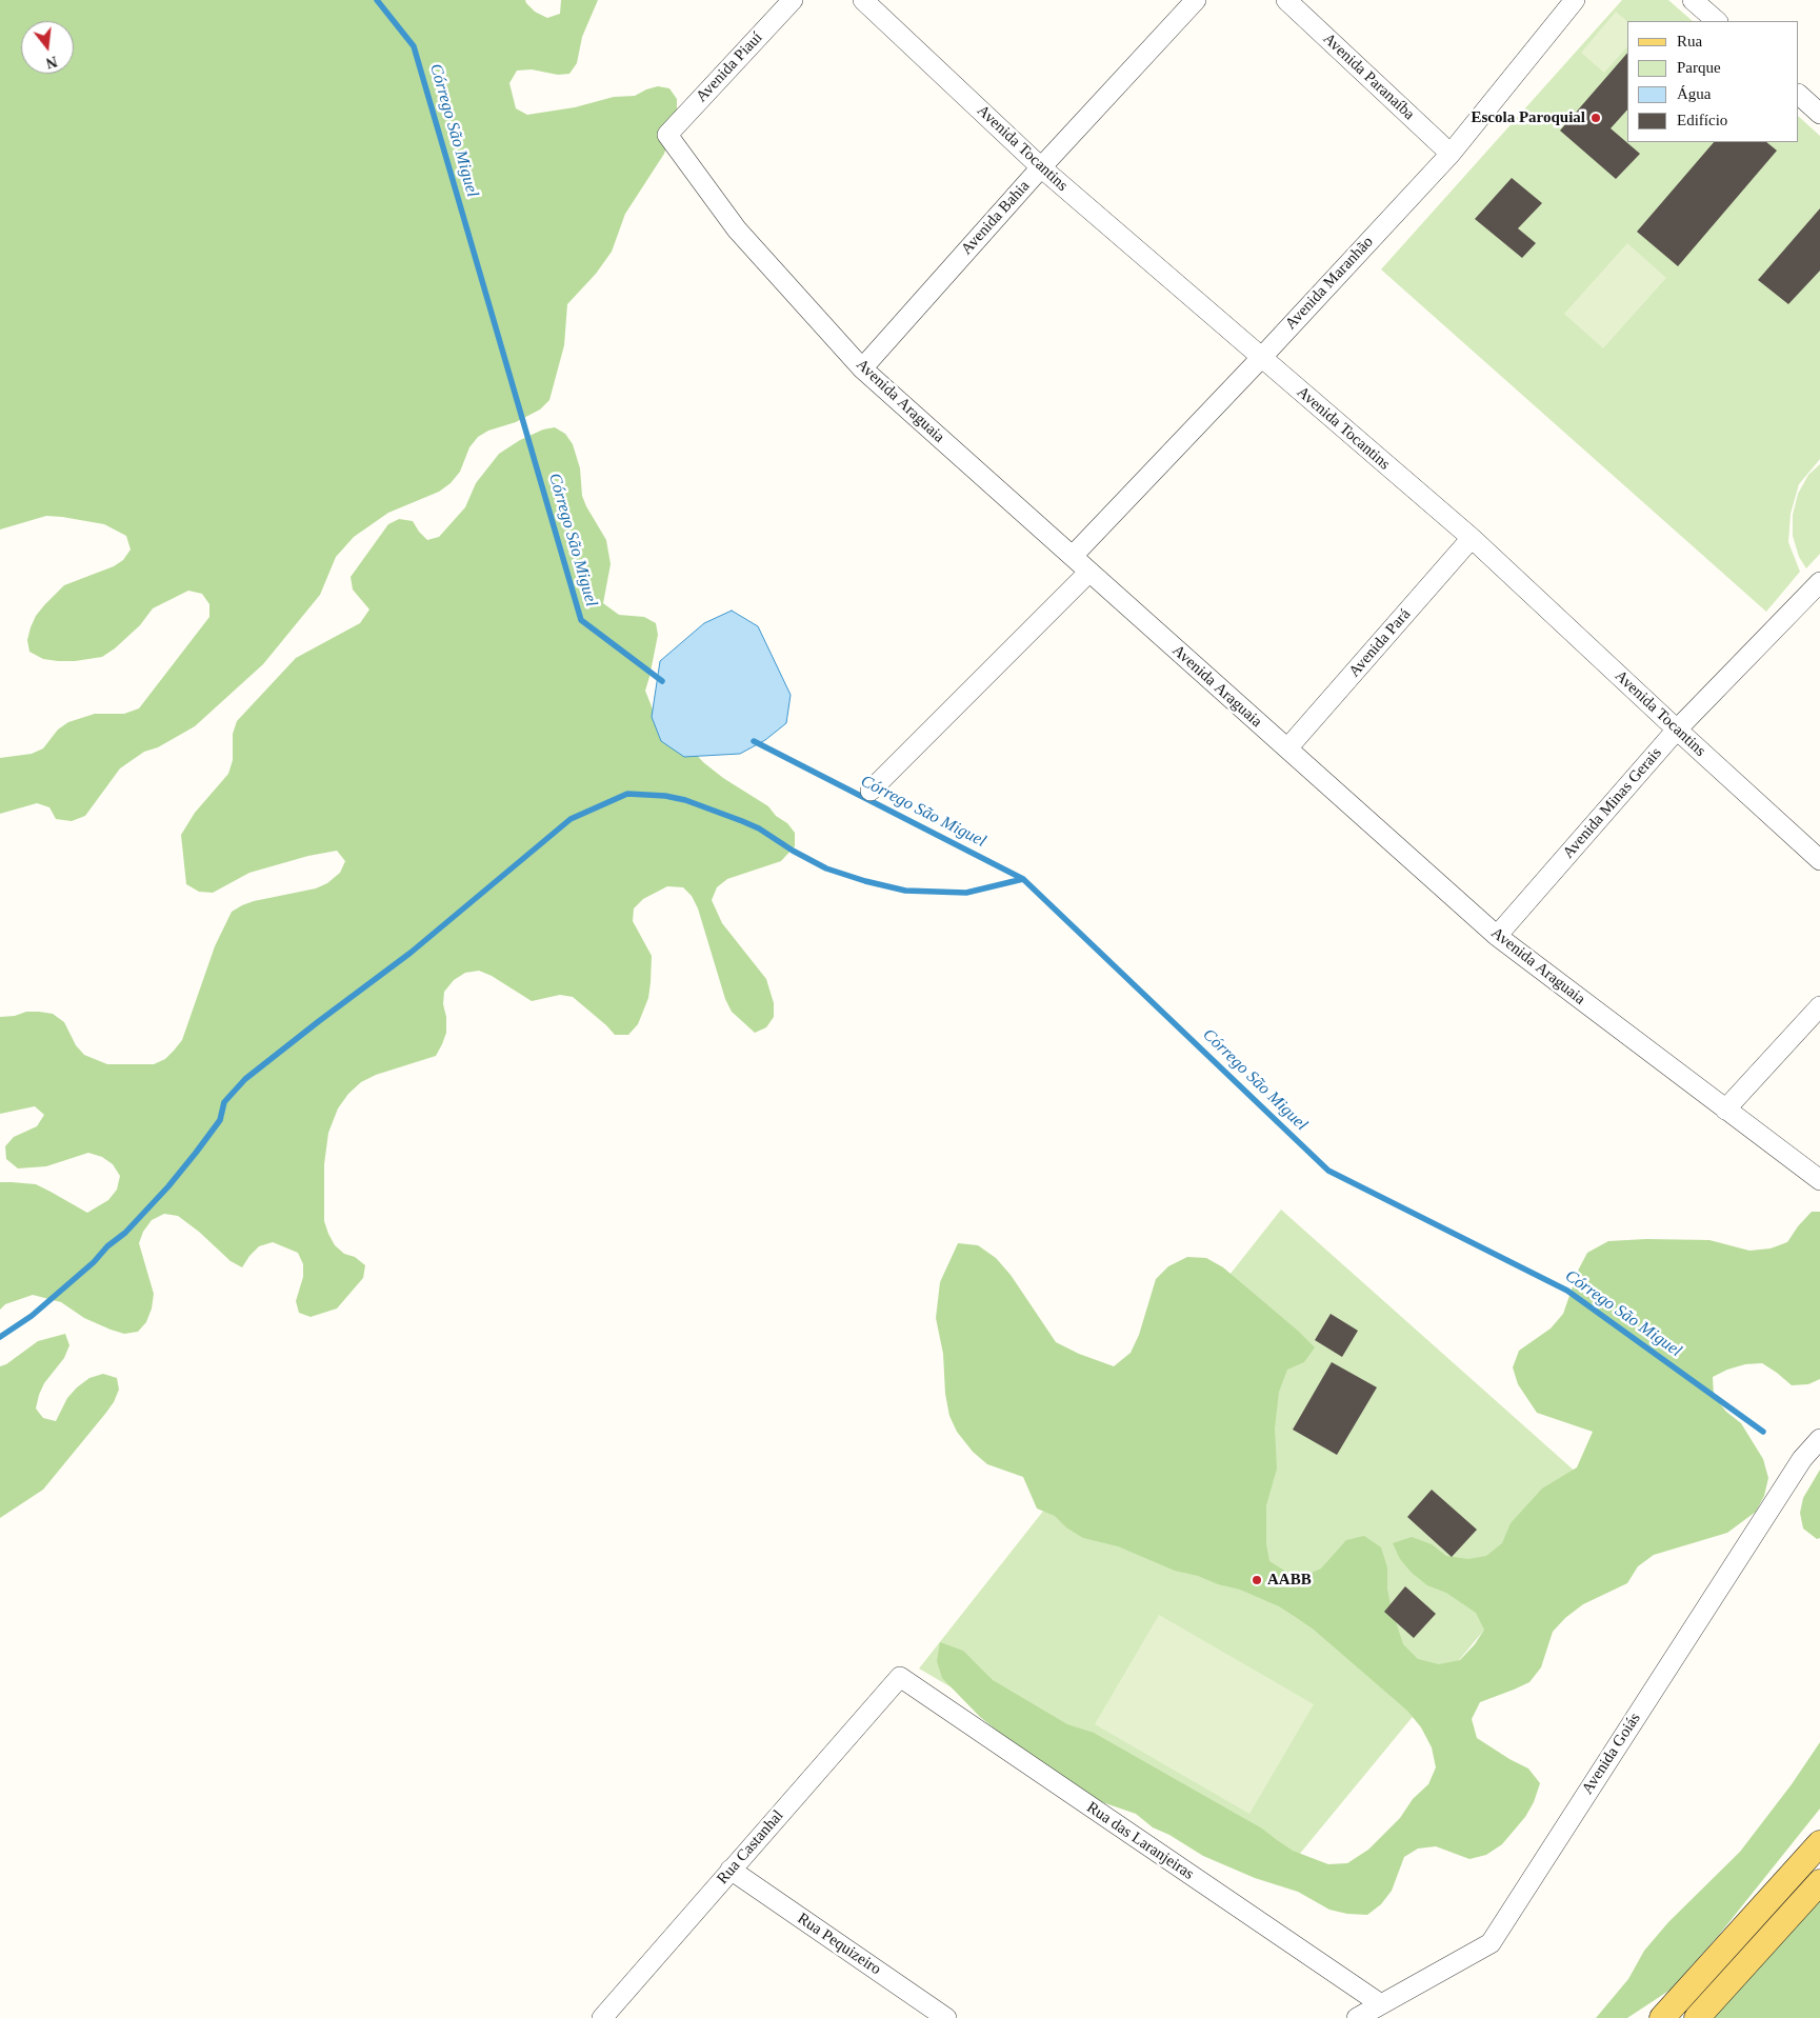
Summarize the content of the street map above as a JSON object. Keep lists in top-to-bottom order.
{
  "streets": {
    "street": [
      "Avenida Piauí",
      "Avenida Paranaíba",
      "Avenida Tocantins",
      "Avenida Bahia",
      "Avenida Maranhão",
      "Avenida Araguaia",
      "Avenida Pará",
      "Avenida Minas Gerais",
      "Avenida Goiás",
      "Rua das Laranjeiras",
      "Rua Castanhal",
      "Rua Pequizeiro"
    ]
  },
  "crossings": [
    ["Avenida Piauí", "Avenida Araguaia"],
    ["Avenida Paranaíba", "Avenida Maranhão"],
    ["Avenida Tocantins", "Avenida Bahia"],
    ["Avenida Tocantins", "Avenida Maranhão"],
    ["Avenida Tocantins", "Avenida Pará"],
    ["Avenida Tocantins", "Avenida Minas Gerais"],
    ["Avenida Bahia", "Avenida Araguaia"],
    ["Avenida Maranhão", "Avenida Araguaia"],
    ["Avenida Araguaia", "Avenida Pará"],
    ["Avenida Araguaia", "Avenida Minas Gerais"],
    ["Avenida Goiás", "Rua das Laranjeiras"],
    ["Rua das Laranjeiras", "Rua Castanhal"],
    ["Rua Castanhal", "Rua Pequizeiro"]
  ],
  "water": ["Córrego São Miguel"],
  "places": ["Escola Paroquial", "AABB"],
  "legend": [
    "Rua",
    "Parque",
    "Água",
    "Edifício"
  ],
  "north": "bottom"
}
